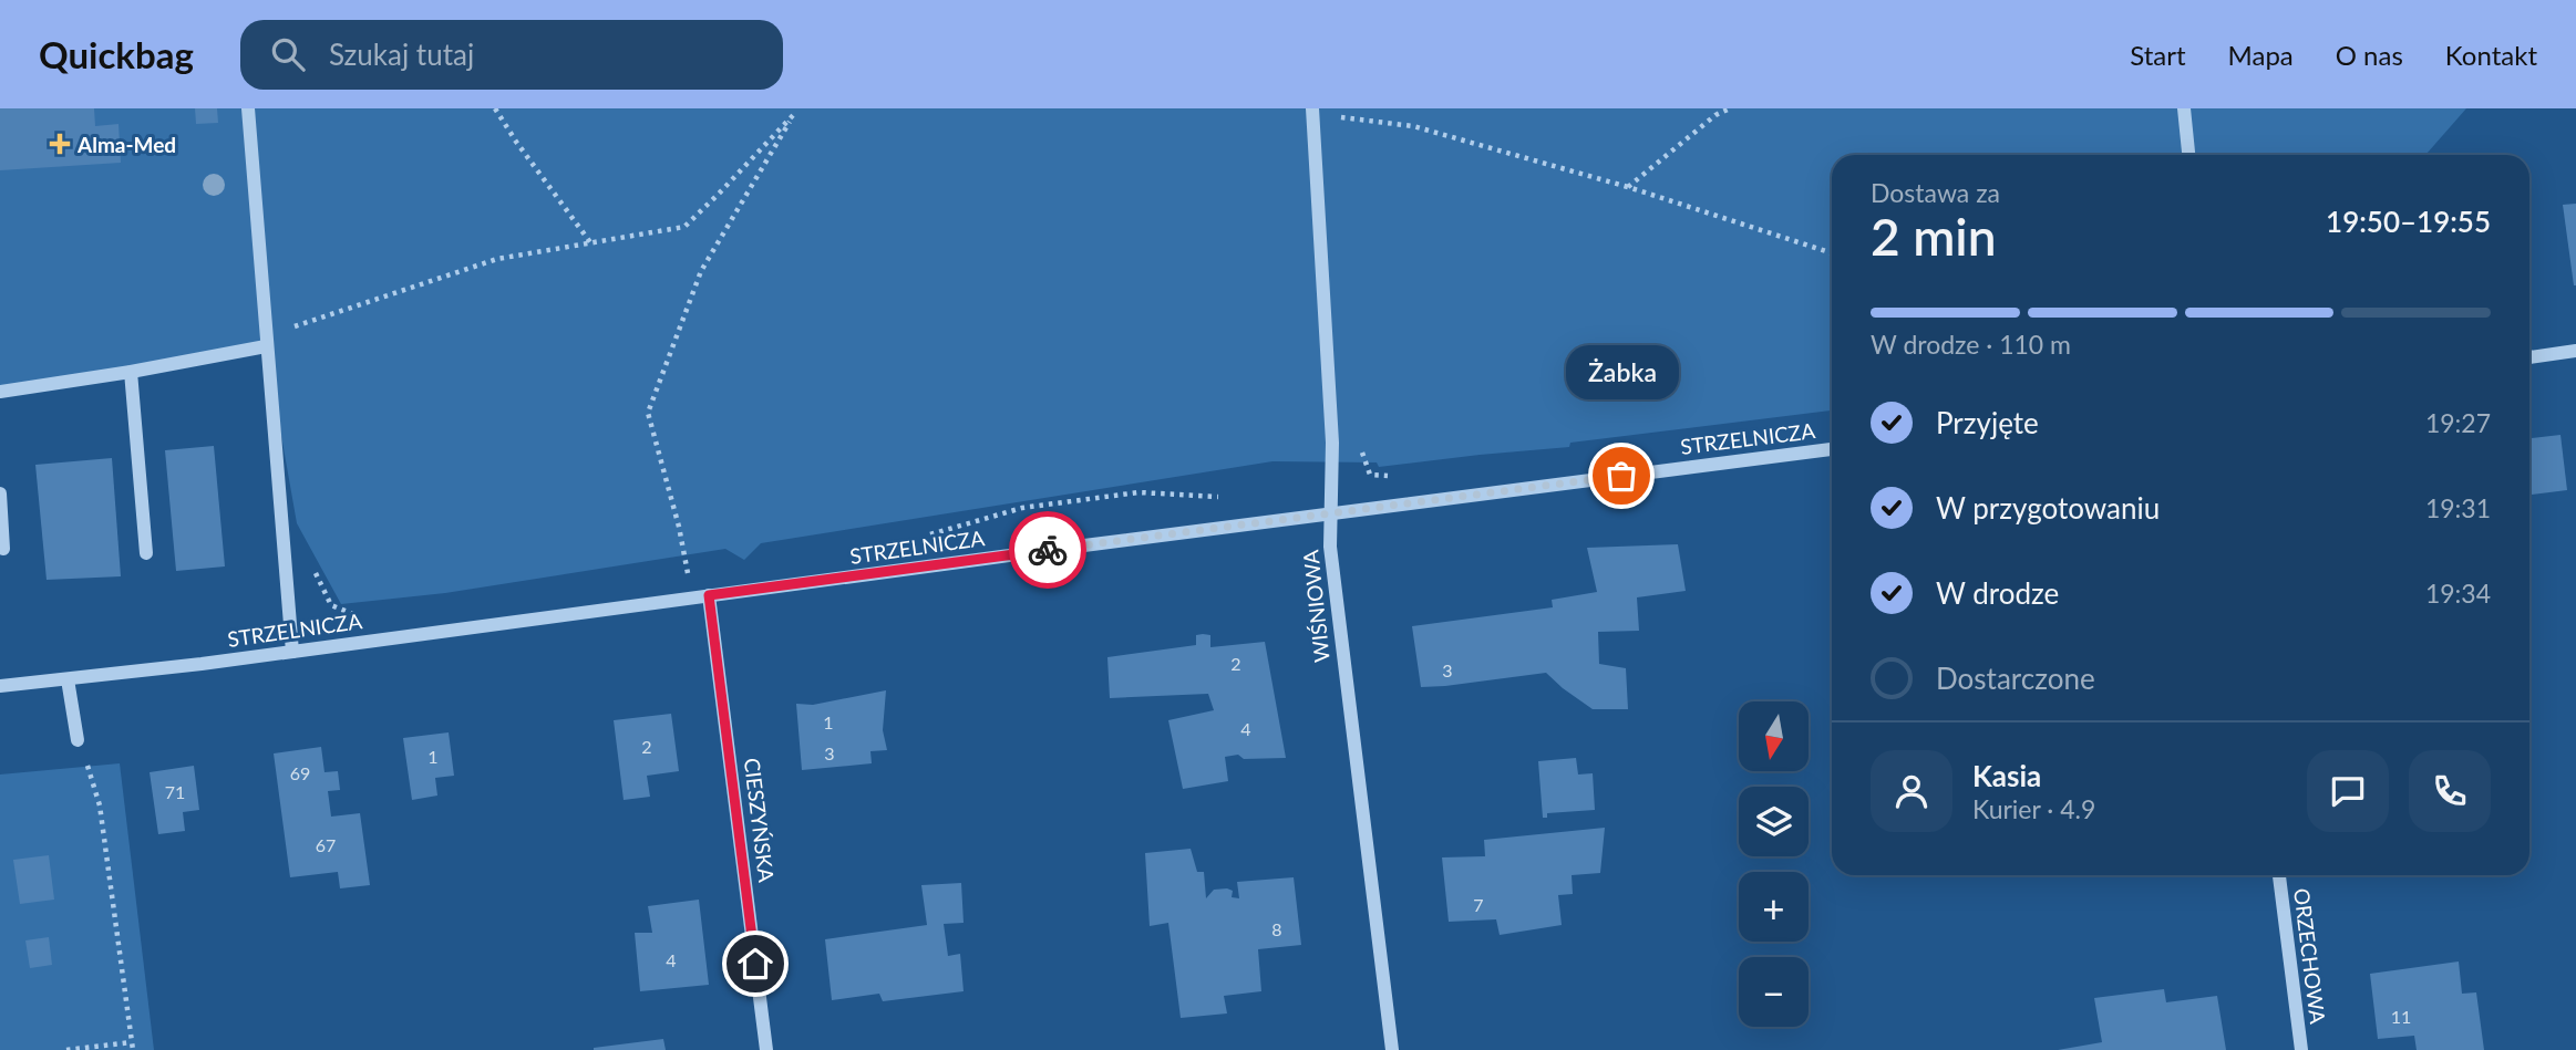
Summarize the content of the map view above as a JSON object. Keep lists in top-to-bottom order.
{
  "streets": {
    "street": [
      "STRZELNICZA",
      "WIŚNIOWA",
      "CIESZYŃSKA",
      "ORZECHOWA"
    ]
  },
  "crossings": [
    ["STRZELNICZA", "WIŚNIOWA"],
    ["STRZELNICZA", "CIESZYŃSKA"]
  ],
  "places": {
    "health": ["Alma-Med"],
    "other": ["Żabka"]
  },
  "house_numbers": [
    "2",
    "3",
    "1",
    "4",
    "2",
    "3",
    "1",
    "69",
    "71",
    "67",
    "7",
    "8",
    "4",
    "11"
  ],
  "north": "bottom",
  "page": {
    "header": "Quickbag",
    "search": "Szukaj tutaj",
    "nav": [
      "Start",
      "Mapa",
      "O nas",
      "Kontakt"
    ],
    "heading": ["2 min", "Dostawa za", "19:50–19:55"],
    "panel": ["Kasia", "Kurier · 4.9"],
    "bar": "W drodze · 110 m",
    "bubble": "Żabka",
    "list": [
      ["Przyjęte", "19:27"],
      ["W przygotowaniu", "19:31"],
      ["W drodze", "19:34"],
      "Dostarczone"
    ],
    "map_buttons": ["+", "−"]
  }
}
